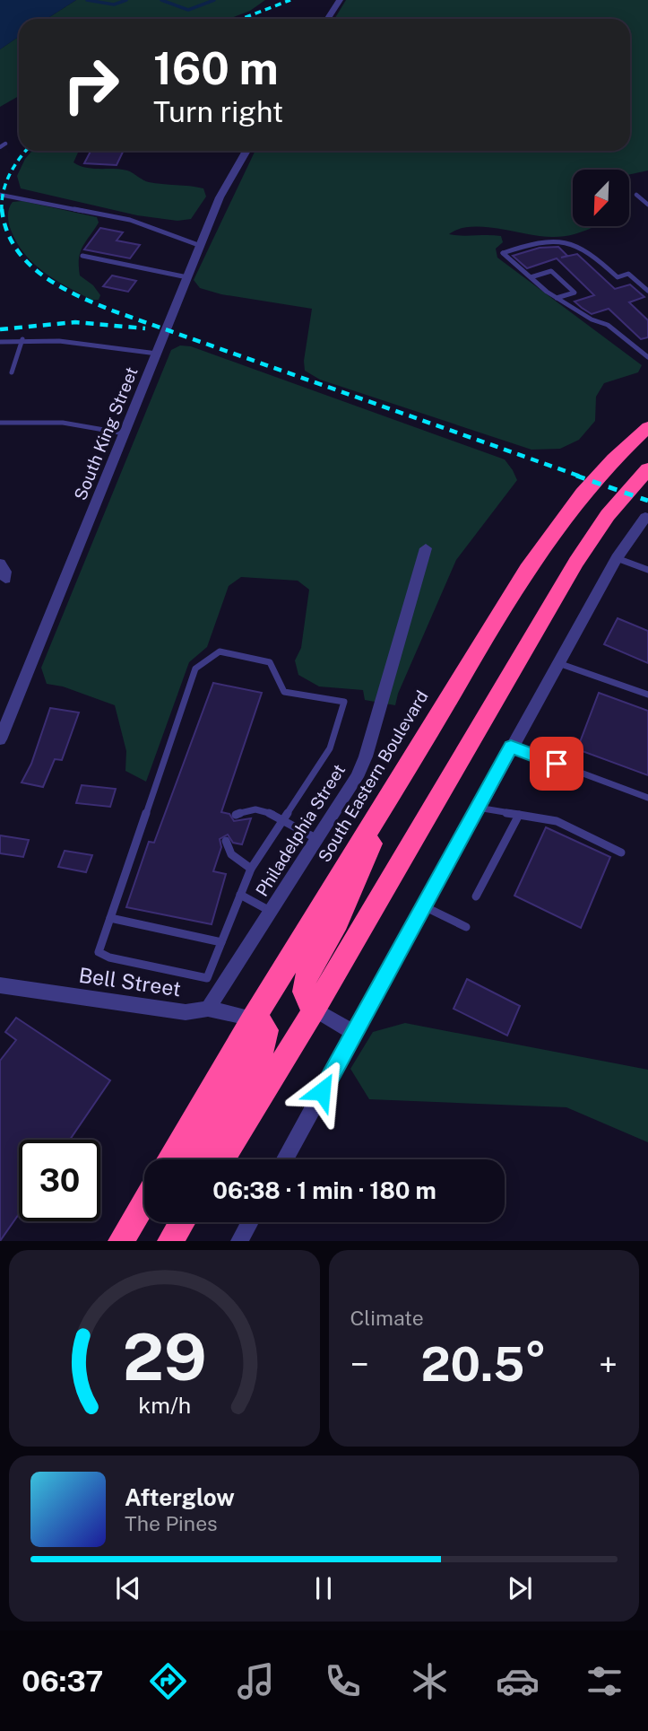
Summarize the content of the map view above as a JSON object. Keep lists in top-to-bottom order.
{
  "streets": {
    "highway": ["South Eastern Boulevard"],
    "street": ["South King Street", "Philadelphia Street", "Bell Street"]
  },
  "crossings": [
    ["South Eastern Boulevard", "Bell Street"],
    ["Philadelphia Street", "Bell Street"]
  ],
  "north": "bottom left",
  "page": {
    "turn": ["160 m", "Turn right"],
    "limit": "30",
    "trip": "06:38 · 1 min · 180 m",
    "tile": "Climate",
    "heat": ["−", "20.5°", "+"],
    "song": ["Afterglow", "The Pines"],
    "tabs": "06:37",
    "gauge": ["29", "km/h"]
  }
}
